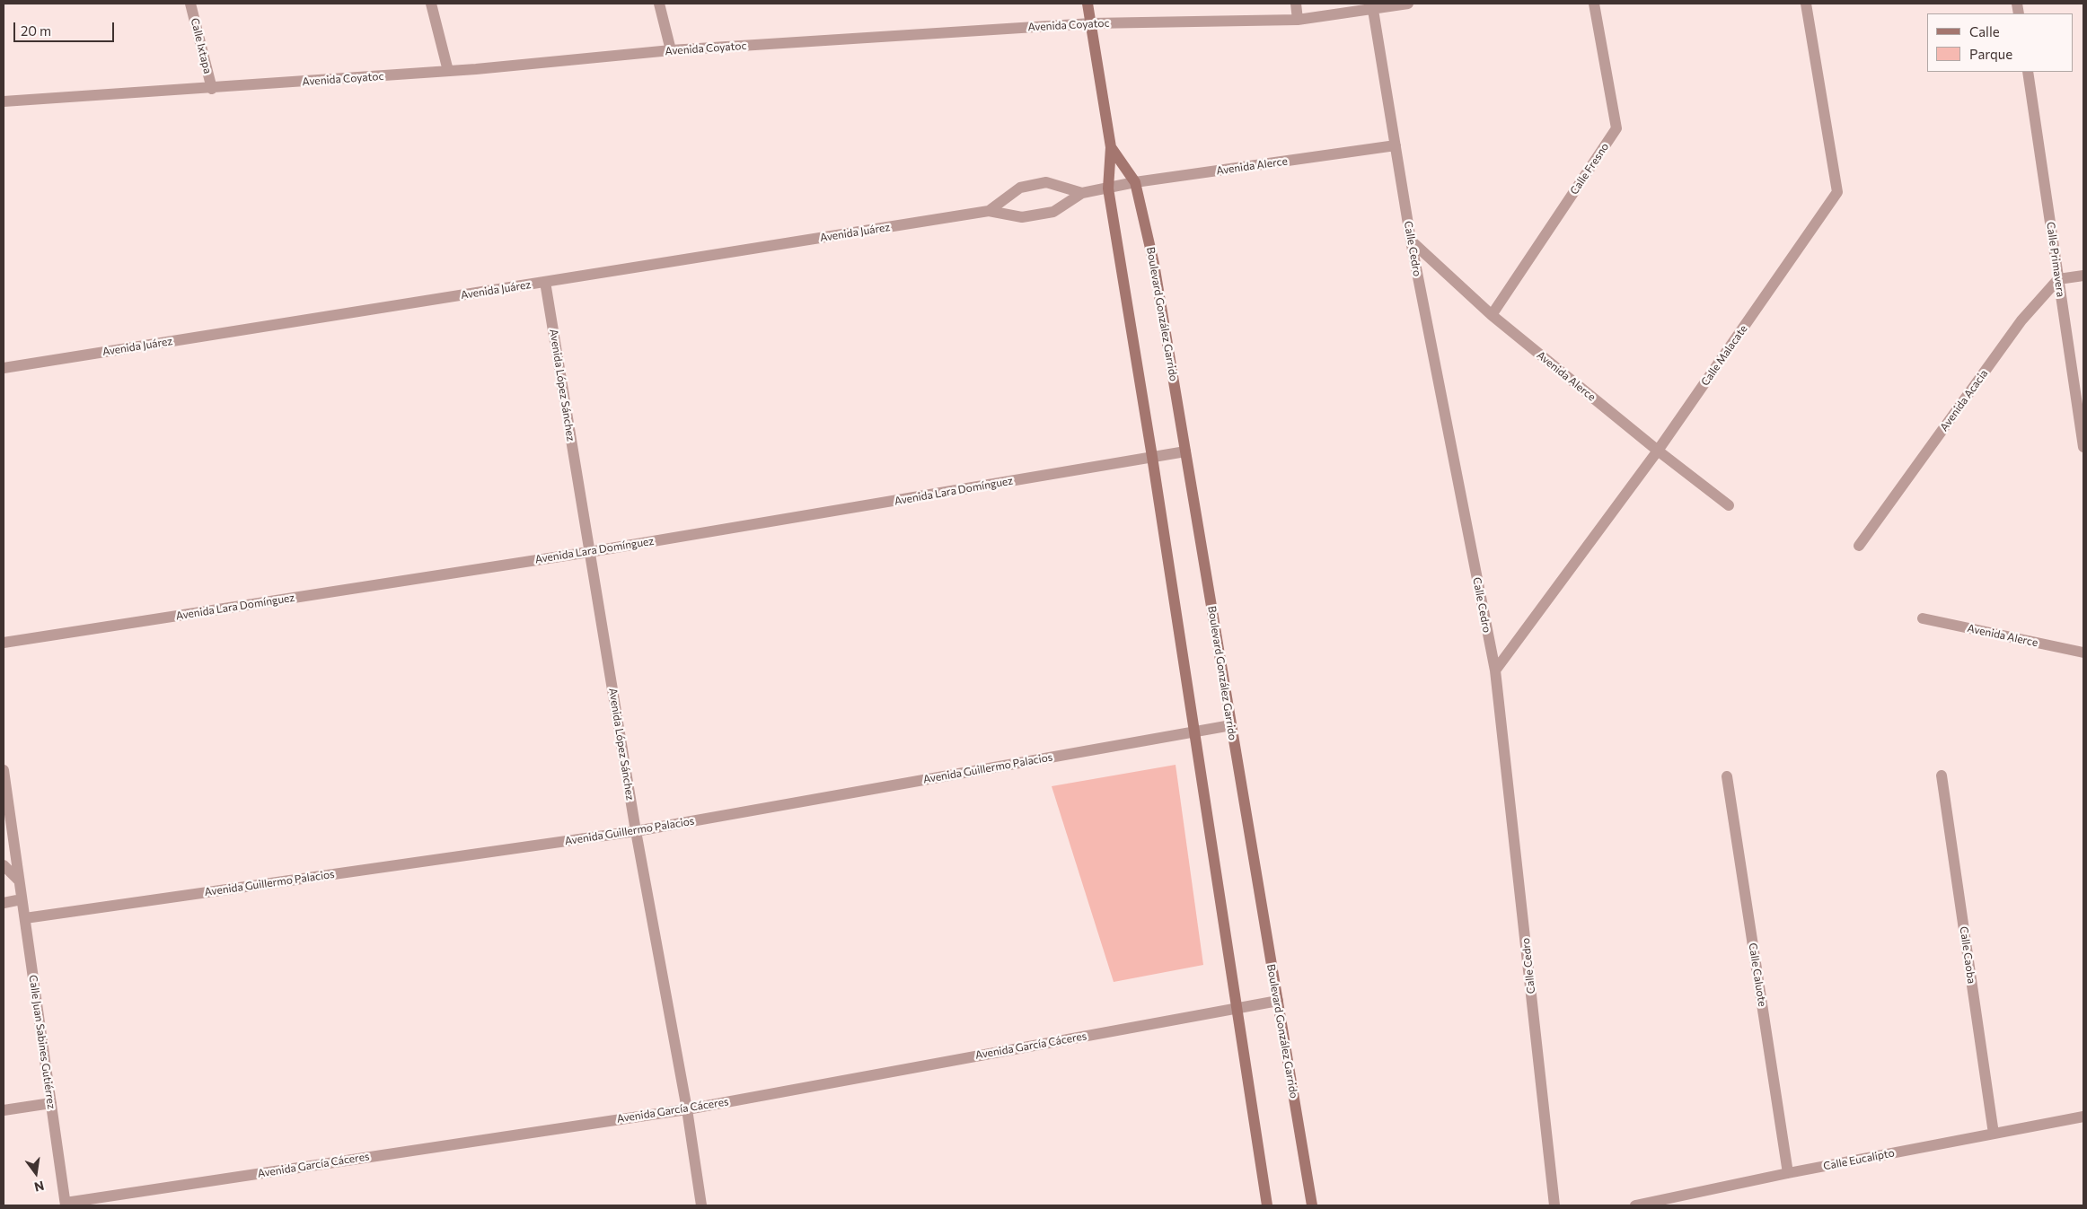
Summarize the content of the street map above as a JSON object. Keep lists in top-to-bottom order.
{
  "streets": {
    "street": [
      "Avenida Coyatoc",
      "Calle Ixtapa",
      "Avenida Alerce",
      "Calle Fresno",
      "Avenida Juárez",
      "Calle Cedro",
      "Calle Primavera",
      "Boulevard González Garrido",
      "Calle Malacate",
      "Avenida López Sánchez",
      "Avenida Acacia",
      "Avenida Lara Domínguez",
      "Avenida Guillermo Palacios",
      "Calle Caoba",
      "Calle Caluote",
      "Calle Juan Sabines Gutiérrez",
      "Avenida García Cáceres",
      "Calle Eucalipto"
    ]
  },
  "crossings": [
    ["Avenida Coyatoc", "Calle Ixtapa"],
    ["Avenida Coyatoc", "Calle Cedro"],
    ["Avenida Coyatoc", "Boulevard González Garrido"],
    ["Avenida Alerce", "Calle Fresno"],
    ["Avenida Alerce", "Avenida Juárez"],
    ["Avenida Alerce", "Calle Cedro"],
    ["Avenida Alerce", "Boulevard González Garrido"],
    ["Avenida Alerce", "Calle Malacate"],
    ["Avenida Juárez", "Boulevard González Garrido"],
    ["Avenida Juárez", "Avenida López Sánchez"],
    ["Calle Cedro", "Calle Malacate"],
    ["Calle Primavera", "Avenida Acacia"],
    ["Boulevard González Garrido", "Avenida Lara Domínguez"],
    ["Boulevard González Garrido", "Avenida Guillermo Palacios"],
    ["Boulevard González Garrido", "Avenida García Cáceres"],
    ["Avenida López Sánchez", "Avenida Lara Domínguez"],
    ["Avenida López Sánchez", "Avenida Guillermo Palacios"],
    ["Avenida López Sánchez", "Avenida García Cáceres"],
    ["Avenida Guillermo Palacios", "Calle Juan Sabines Gutiérrez"],
    ["Calle Caoba", "Calle Eucalipto"],
    ["Calle Caluote", "Calle Eucalipto"],
    ["Calle Juan Sabines Gutiérrez", "Avenida García Cáceres"]
  ],
  "legend": ["Calle", "Parque"],
  "scale_bar": "20 m",
  "north": "bottom"
}
